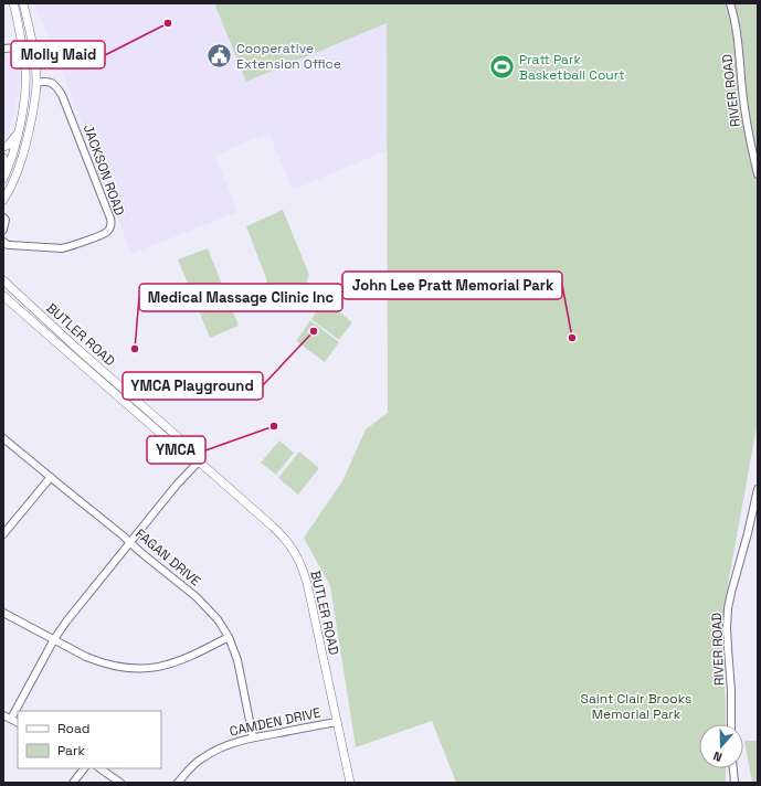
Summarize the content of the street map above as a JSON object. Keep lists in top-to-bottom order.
{
  "streets": {
    "main road": ["BUTLER ROAD"],
    "street": [
      "RIVER ROAD",
      "JACKSON ROAD",
      "FAGAN DRIVE",
      "CAMDEN DRIVE"
    ]
  },
  "crossings": [
    ["BUTLER ROAD", "CAMDEN DRIVE"],
    ["FAGAN DRIVE", "CAMDEN DRIVE"]
  ],
  "parks": ["Saint Clair Brooks Memorial Park"],
  "places": {
    "other": [
      "Molly Maid",
      "YMCA Playground",
      "John Lee Pratt Memorial Park",
      "Medical Massage Clinic Inc",
      "YMCA"
    ],
    "public building": ["Cooperative Extension Office"],
    "sports": ["Pratt Park Basketball Court"]
  },
  "legend": ["Road", "Park"],
  "north": "bottom"
}
